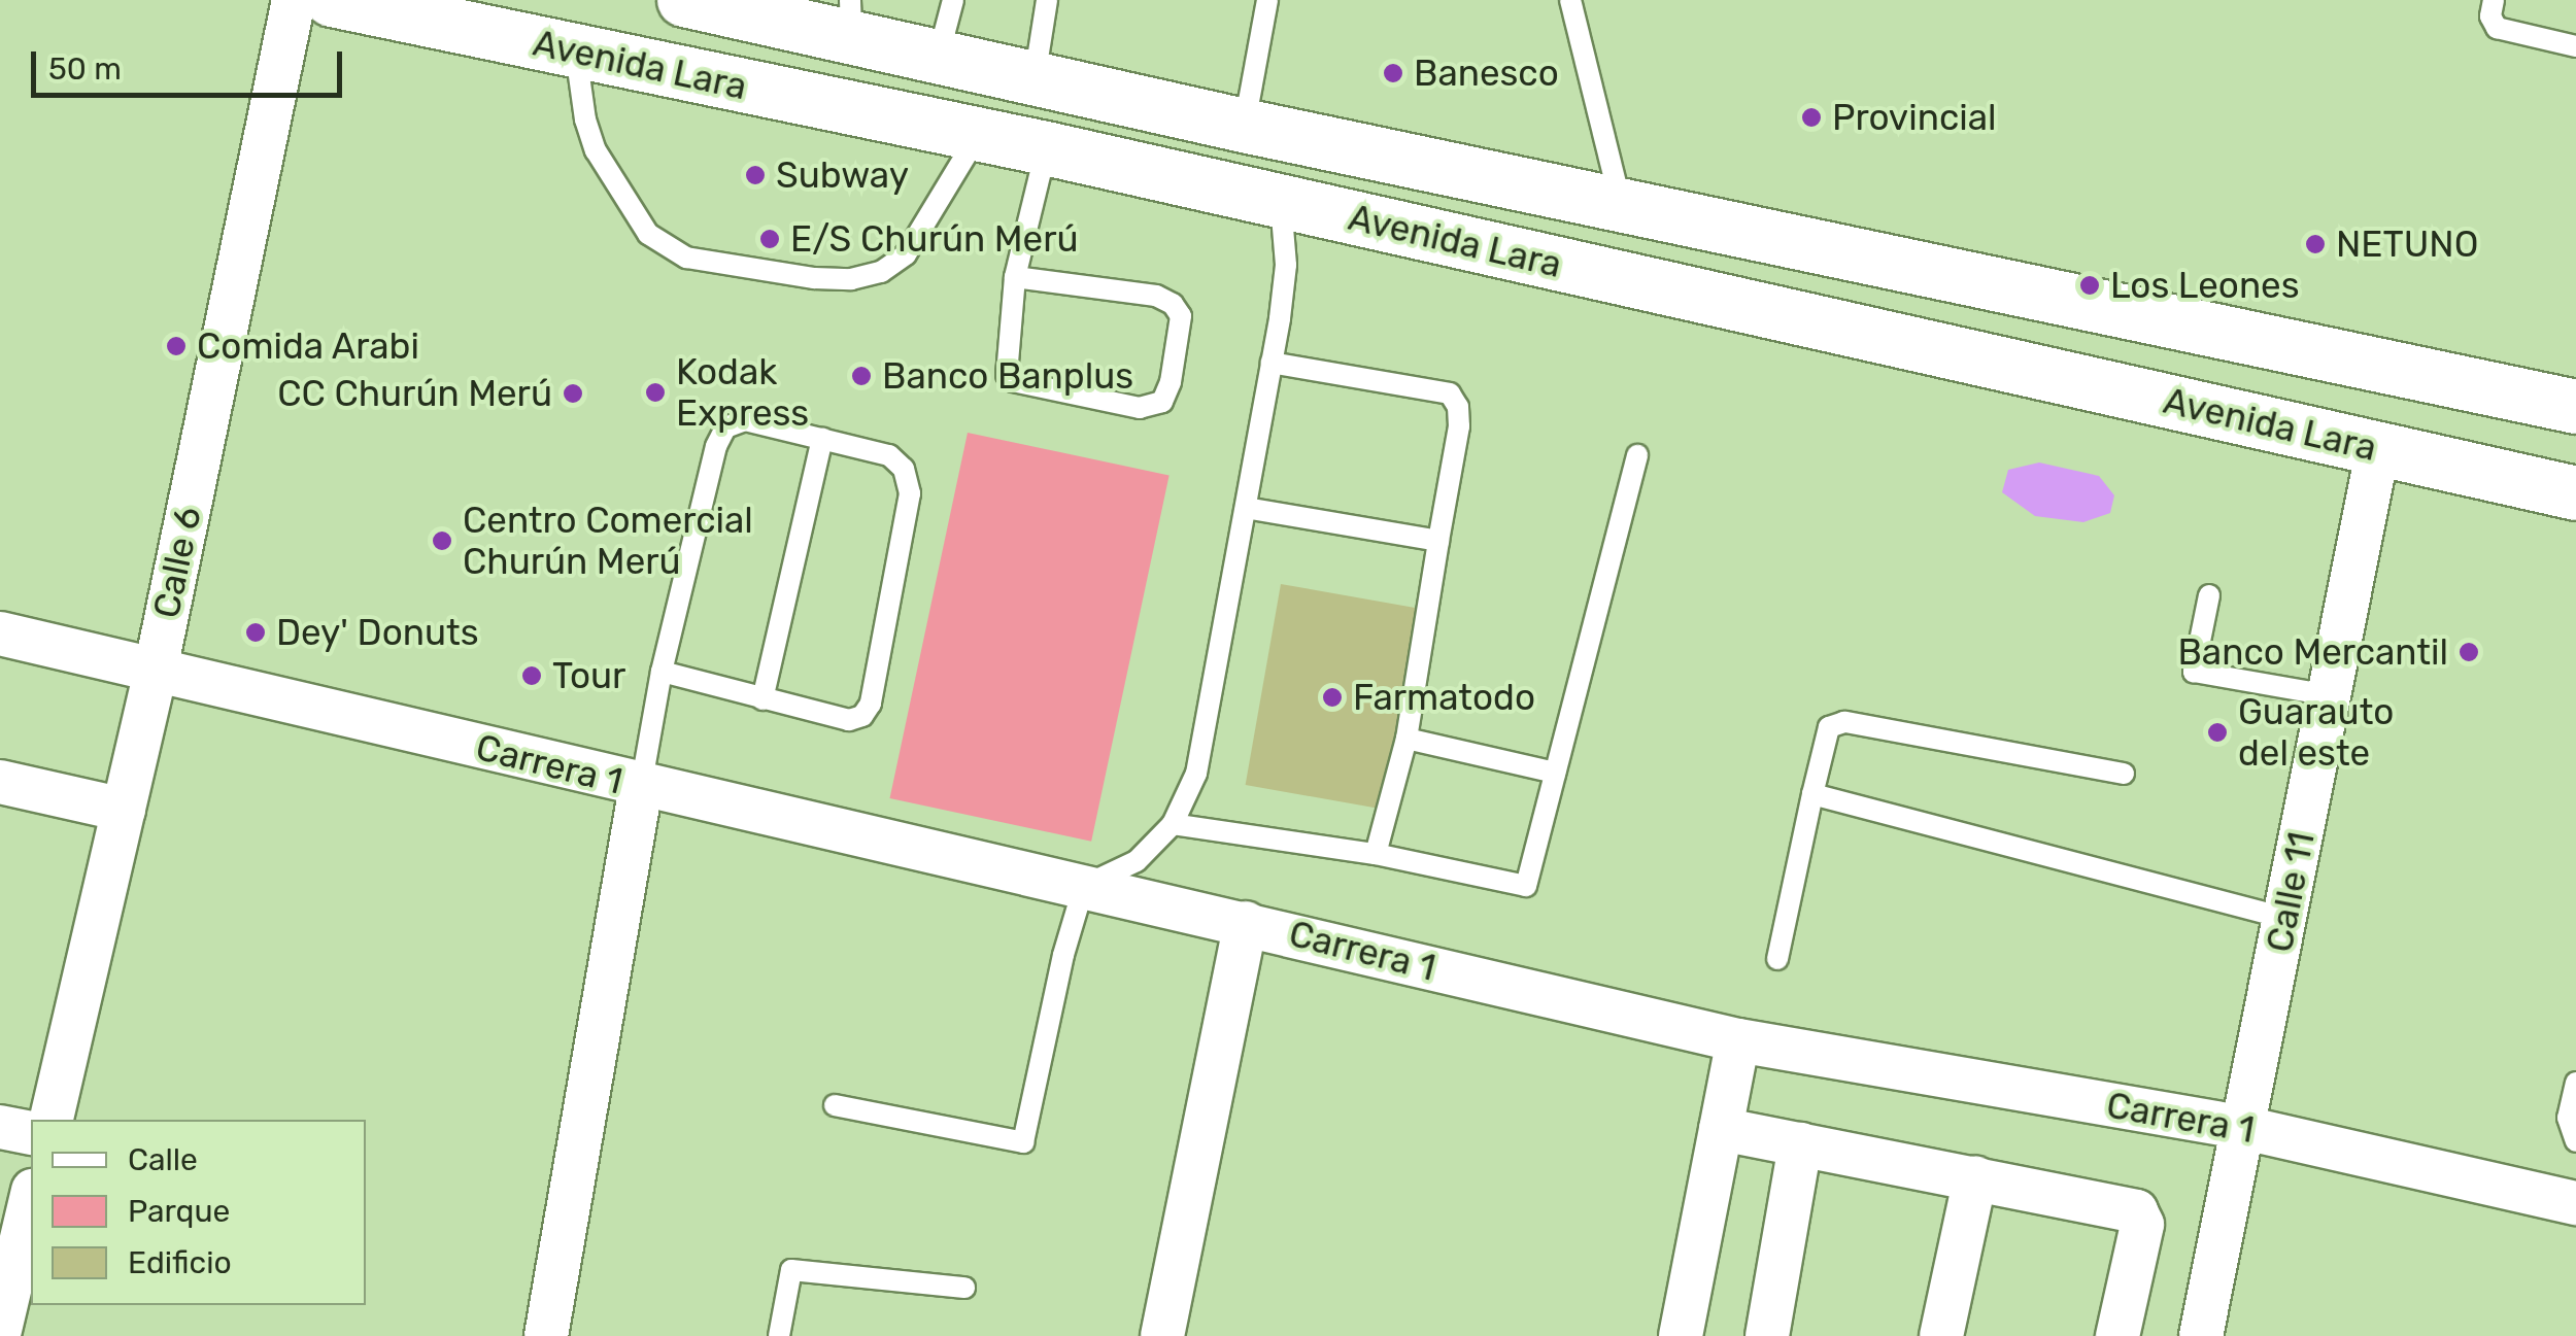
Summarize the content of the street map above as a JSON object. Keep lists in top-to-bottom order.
{
  "streets": {
    "street": [
      "Avenida Lara",
      "Calle 6",
      "Carrera 1",
      "Calle 11"
    ]
  },
  "crossings": [
    ["Avenida Lara", "Calle 11"],
    ["Calle 6", "Carrera 1"],
    ["Carrera 1", "Calle 11"]
  ],
  "places": [
    "Banesco",
    "Provincial",
    "Subway",
    "E/S Churún Merú",
    "NETUNO",
    "Los Leones",
    "Comida Arabi",
    "Banco Banplus",
    "Kodak Express",
    "CC Churún Merú",
    "Centro Comercial Churún Merú",
    "Dey' Donuts",
    "Banco Mercantil",
    "Tour",
    "Farmatodo",
    "Guarauto del este"
  ],
  "legend": ["Calle", "Parque", "Edificio"],
  "scale_bar": "50 m"
}
